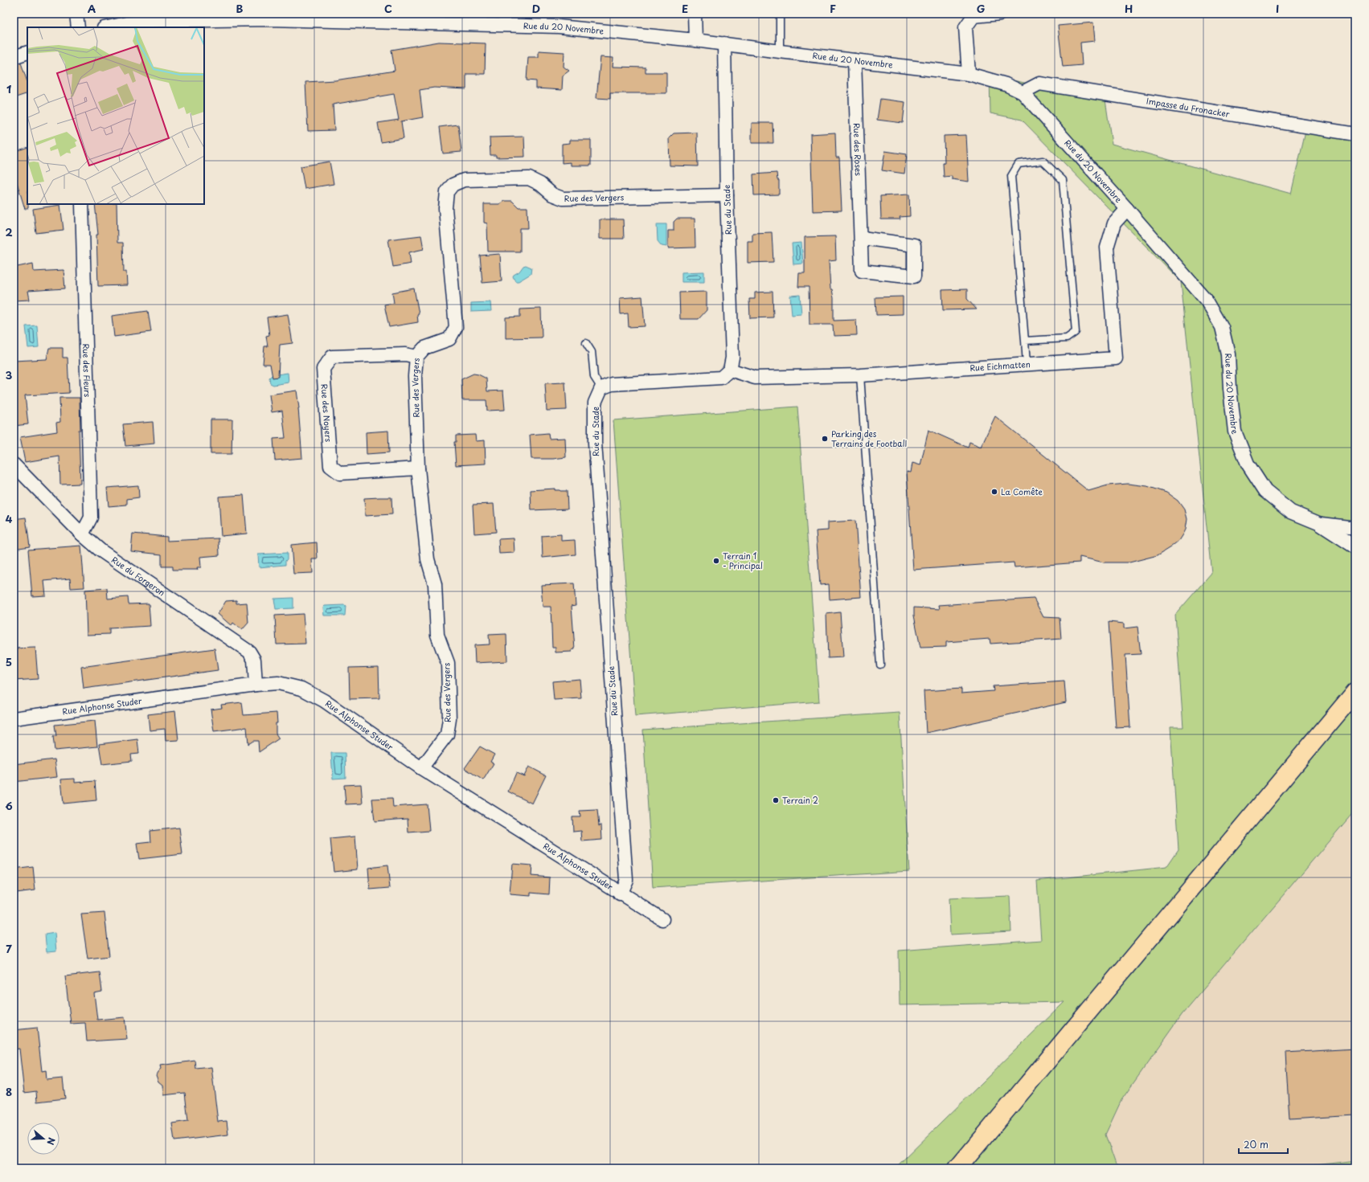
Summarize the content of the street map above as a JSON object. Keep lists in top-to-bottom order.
{
  "streets": {
    "street": [
      "Rue du 20 Novembre",
      "Impasse du Fronacker",
      "Rue des Roses",
      "Rue des Vergers",
      "Rue du Stade",
      "Rue Eichmatten",
      "Rue des Fleurs",
      "Rue des Noyers",
      "Rue du Forgeron",
      "Rue Alphonse Studer"
    ]
  },
  "crossings": [
    ["Rue du 20 Novembre", "Impasse du Fronacker"],
    ["Rue du 20 Novembre", "Rue des Roses"],
    ["Rue du 20 Novembre", "Rue du Stade"],
    ["Rue du 20 Novembre", "Rue Eichmatten"],
    ["Rue des Vergers", "Rue du Stade"],
    ["Rue des Vergers", "Rue des Noyers"],
    ["Rue des Vergers", "Rue Alphonse Studer"],
    ["Rue du Stade", "Rue Eichmatten"],
    ["Rue du Stade", "Rue Alphonse Studer"],
    ["Rue des Fleurs", "Rue du Forgeron"],
    ["Rue du Forgeron", "Rue Alphonse Studer"]
  ],
  "places": [
    "Parking des Terrains de Football",
    "La Comête",
    "Terrain 1 - Principal",
    "Terrain 2"
  ],
  "scale_bar": "20 m",
  "north": "right",
  "grid": {
    "columns": [
      "A",
      "B",
      "C",
      "D",
      "E",
      "F",
      "G",
      "H",
      "I"
    ],
    "rows": [
      "1",
      "2",
      "3",
      "4",
      "5",
      "6",
      "7",
      "8"
    ]
  }
}
